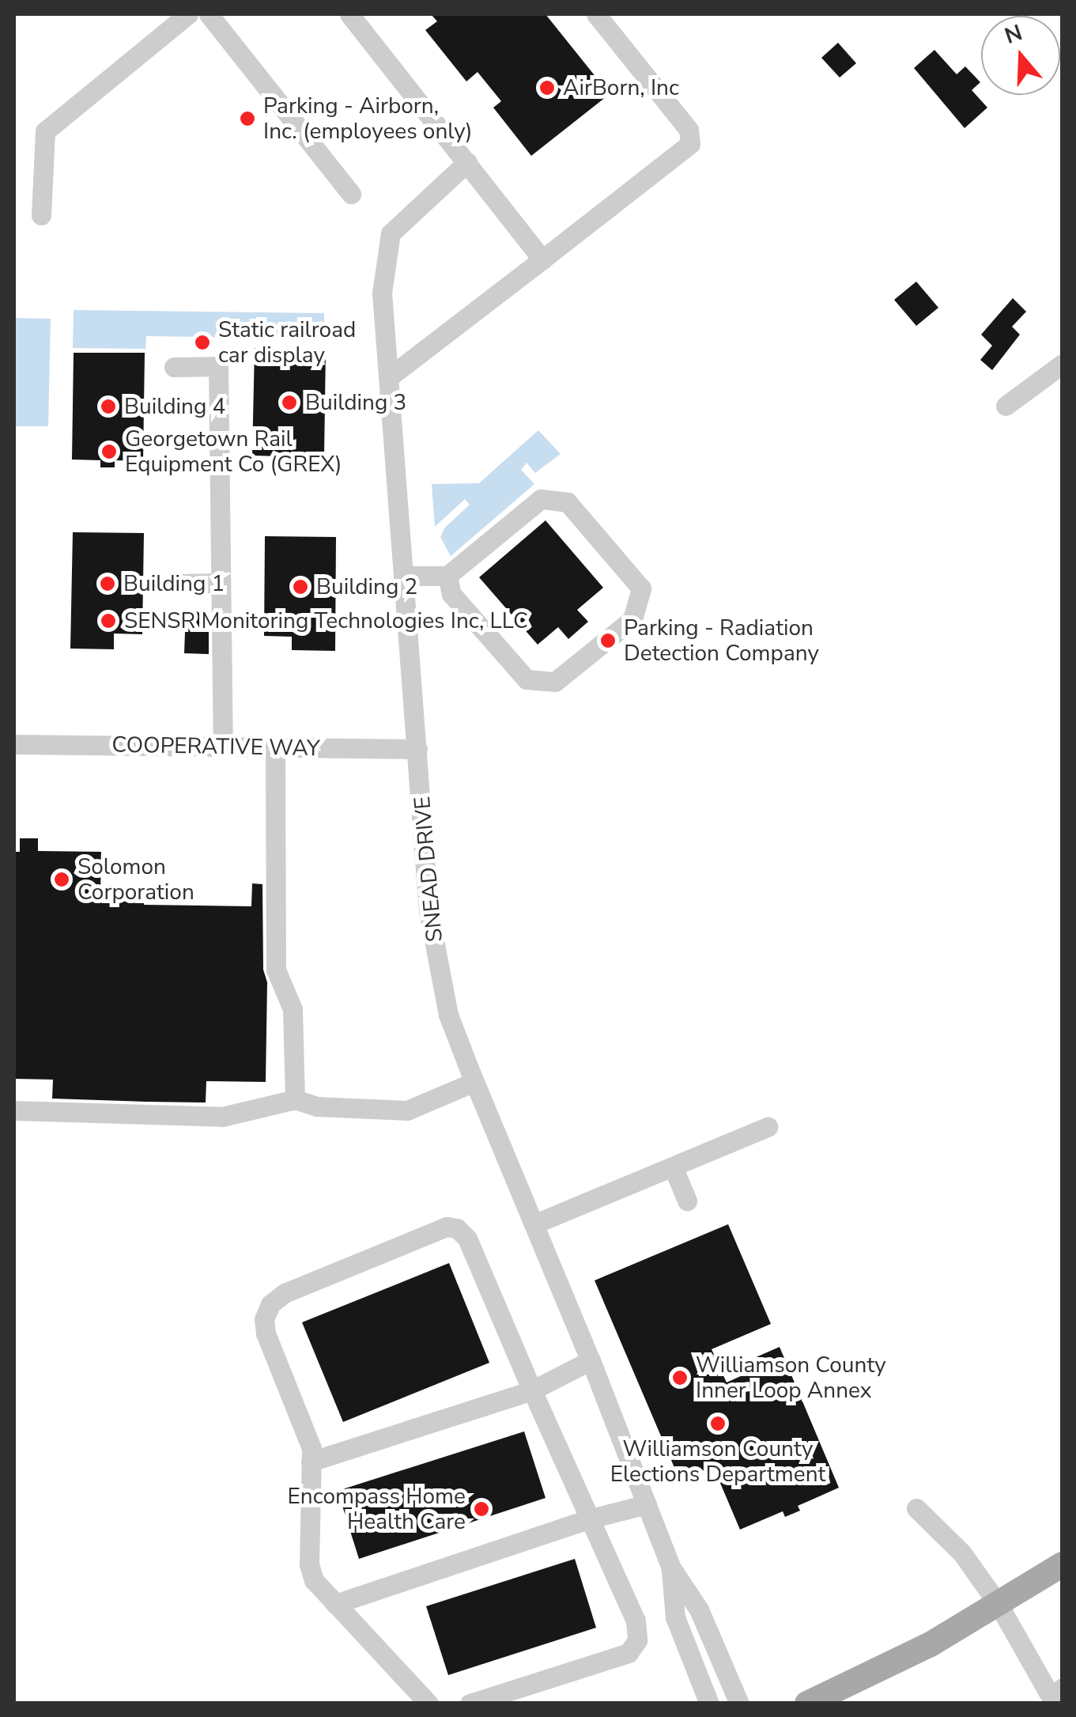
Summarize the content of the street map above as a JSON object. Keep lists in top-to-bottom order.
{
  "streets": {
    "street": ["COOPERATIVE WAY", "SNEAD DRIVE"]
  },
  "crossings": [
    ["COOPERATIVE WAY", "SNEAD DRIVE"]
  ],
  "places": [
    "AirBorn, Inc",
    "Parking - Airborn, Inc. (employees only)",
    "Static railroad car display",
    "Building 3",
    "Building 4",
    "Georgetown Rail Equipment Co (GREX)",
    "Building 1",
    "Building 2",
    "SENSR Monitoring Technologies Inc, LLC",
    "Parking - Radiation Detection Company",
    "Solomon Corporation",
    "Williamson County Inner Loop Annex",
    "Williamson County Elections Department",
    "Encompass Home Health Care"
  ],
  "north": "top"
}
